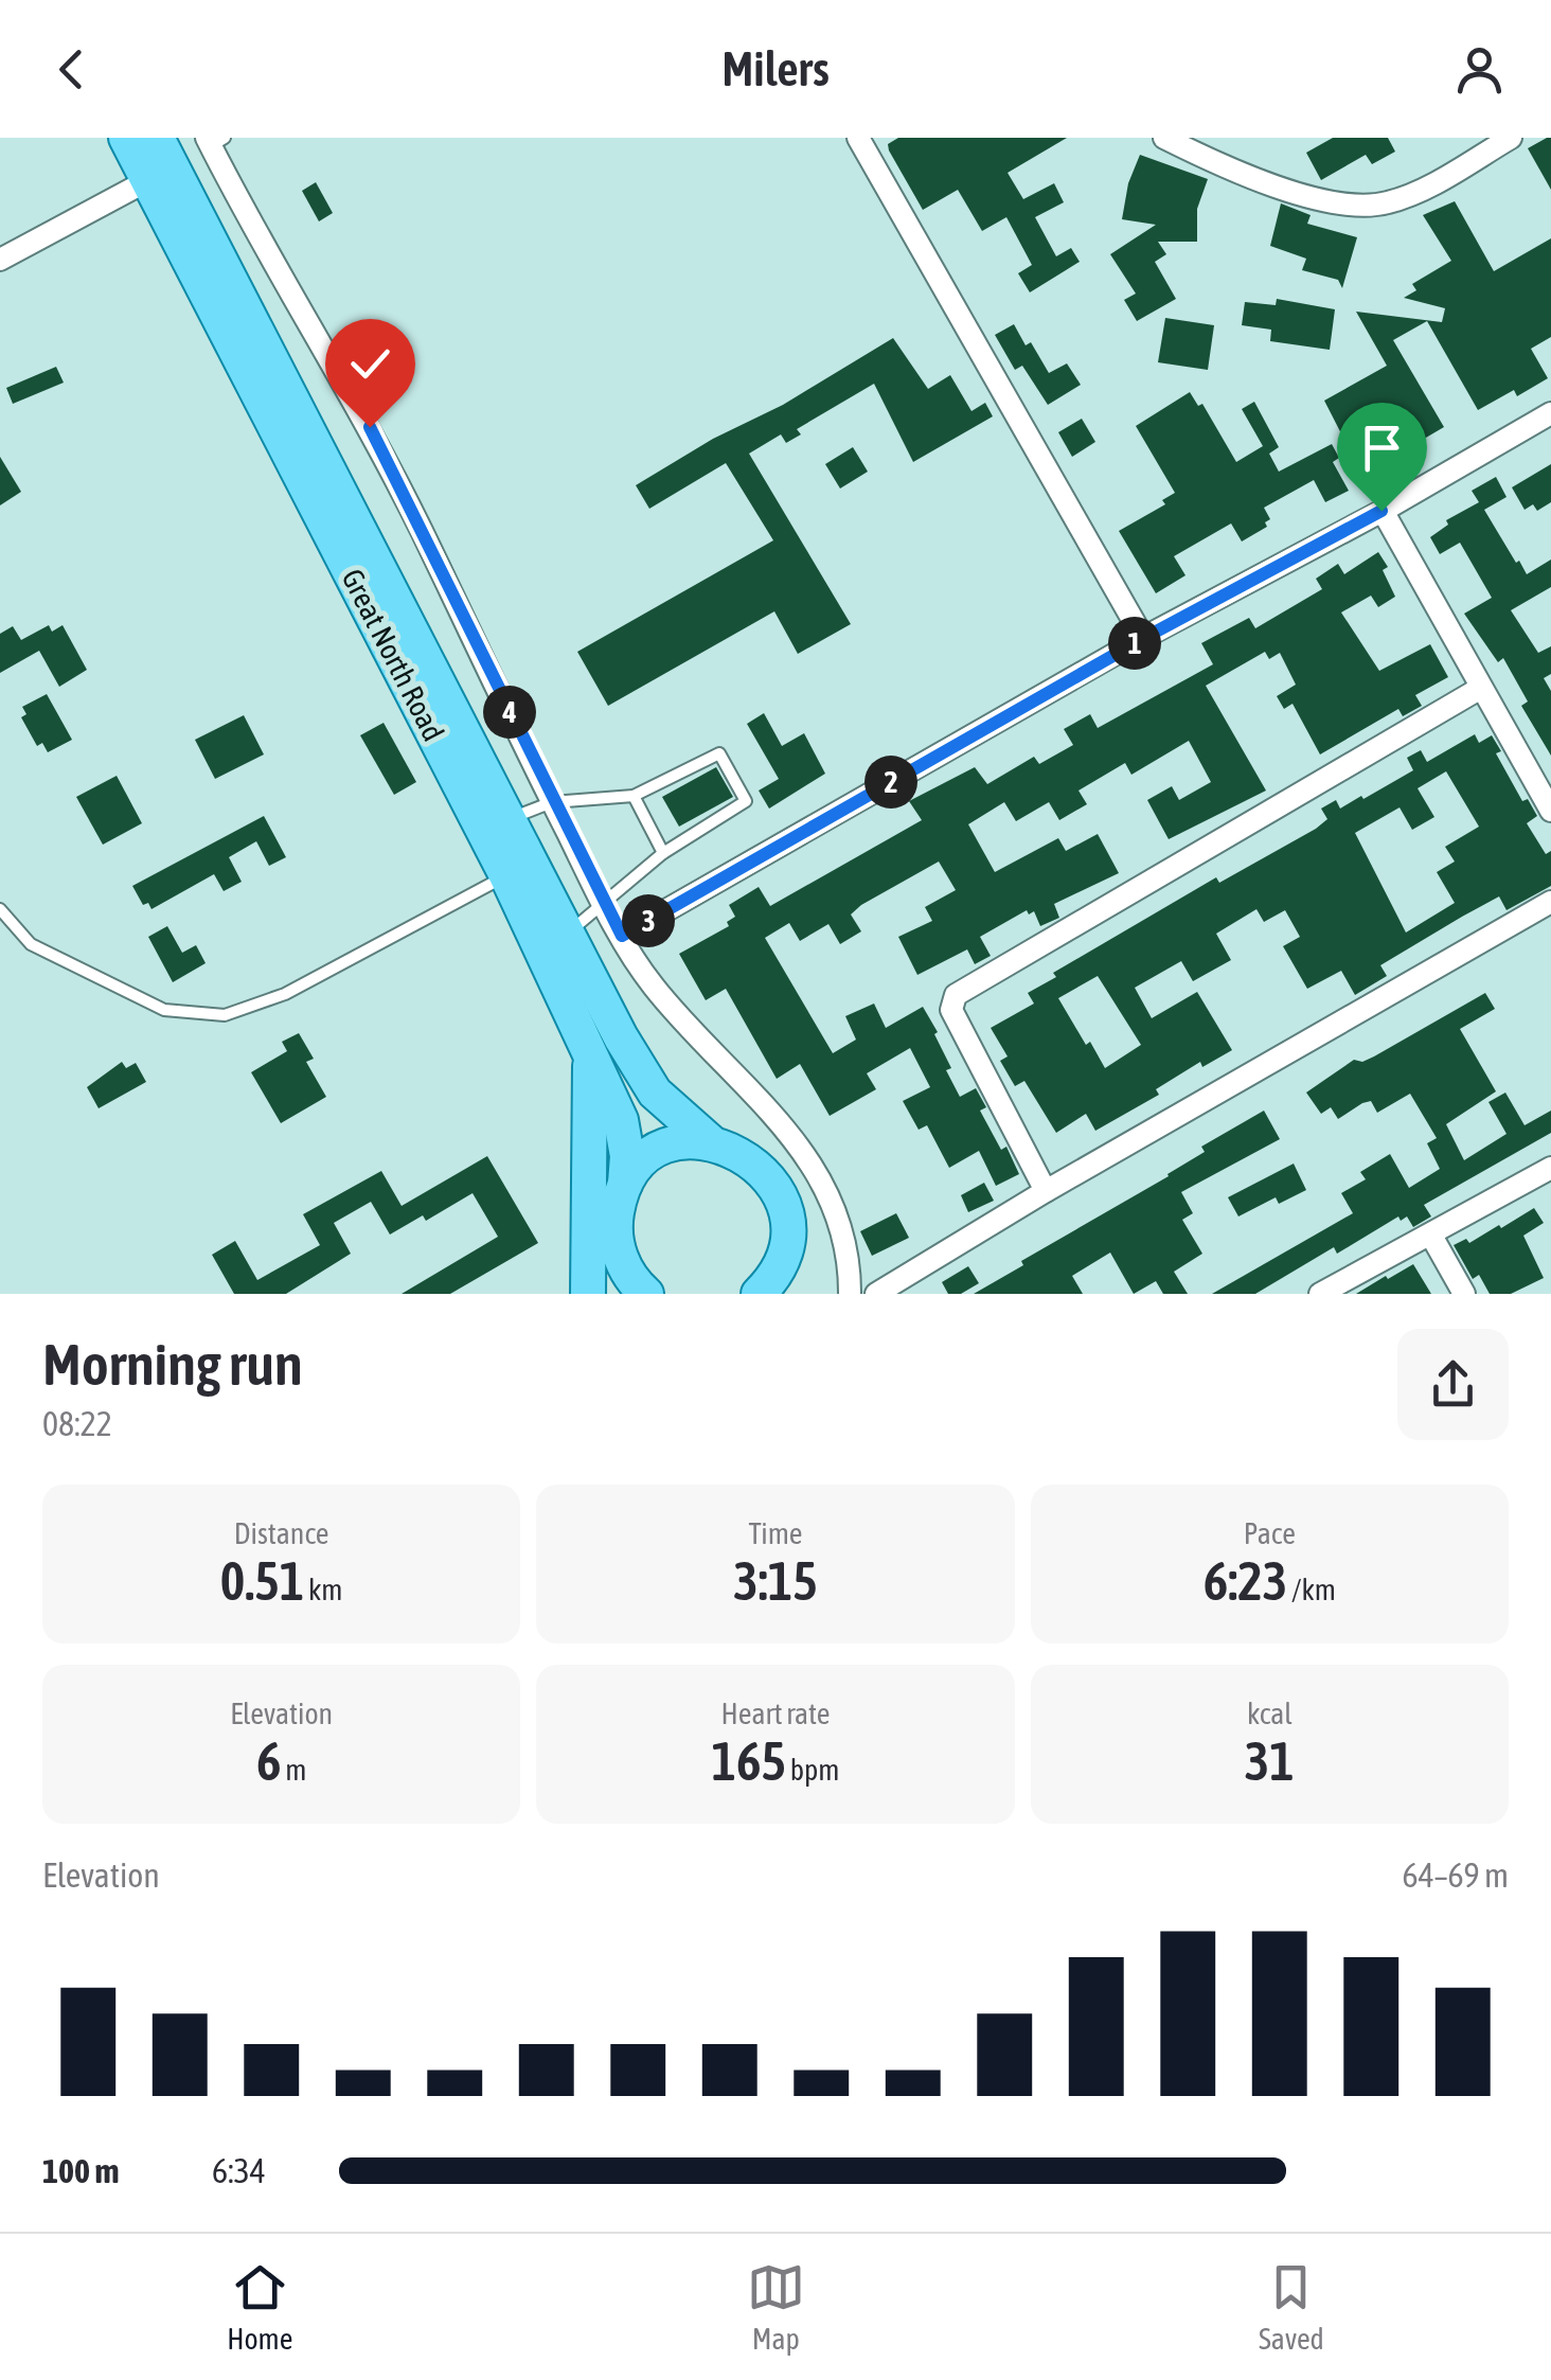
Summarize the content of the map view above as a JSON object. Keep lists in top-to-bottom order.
{
  "streets": {
    "main road": ["Great North Road"]
  },
  "page": {
    "header": "Milers",
    "pins": [
      "1",
      "4",
      "2",
      "3"
    ],
    "heading": ["Morning run", "08:22"],
    "stats": [
      ["Distance", "0.51 km"],
      ["Time", "3:15"],
      ["Pace", "6:23 /km"],
      ["Elevation", "6 m"],
      ["Heart rate", "165 bpm"],
      ["kcal", "31"]
    ],
    "chart": ["Elevation", "64–69 m"],
    "list": [
      {
        "name": "100 m",
        "note": "6:34"
      }
    ],
    "tabs": ["Home", "Map", "Saved"]
  }
}
